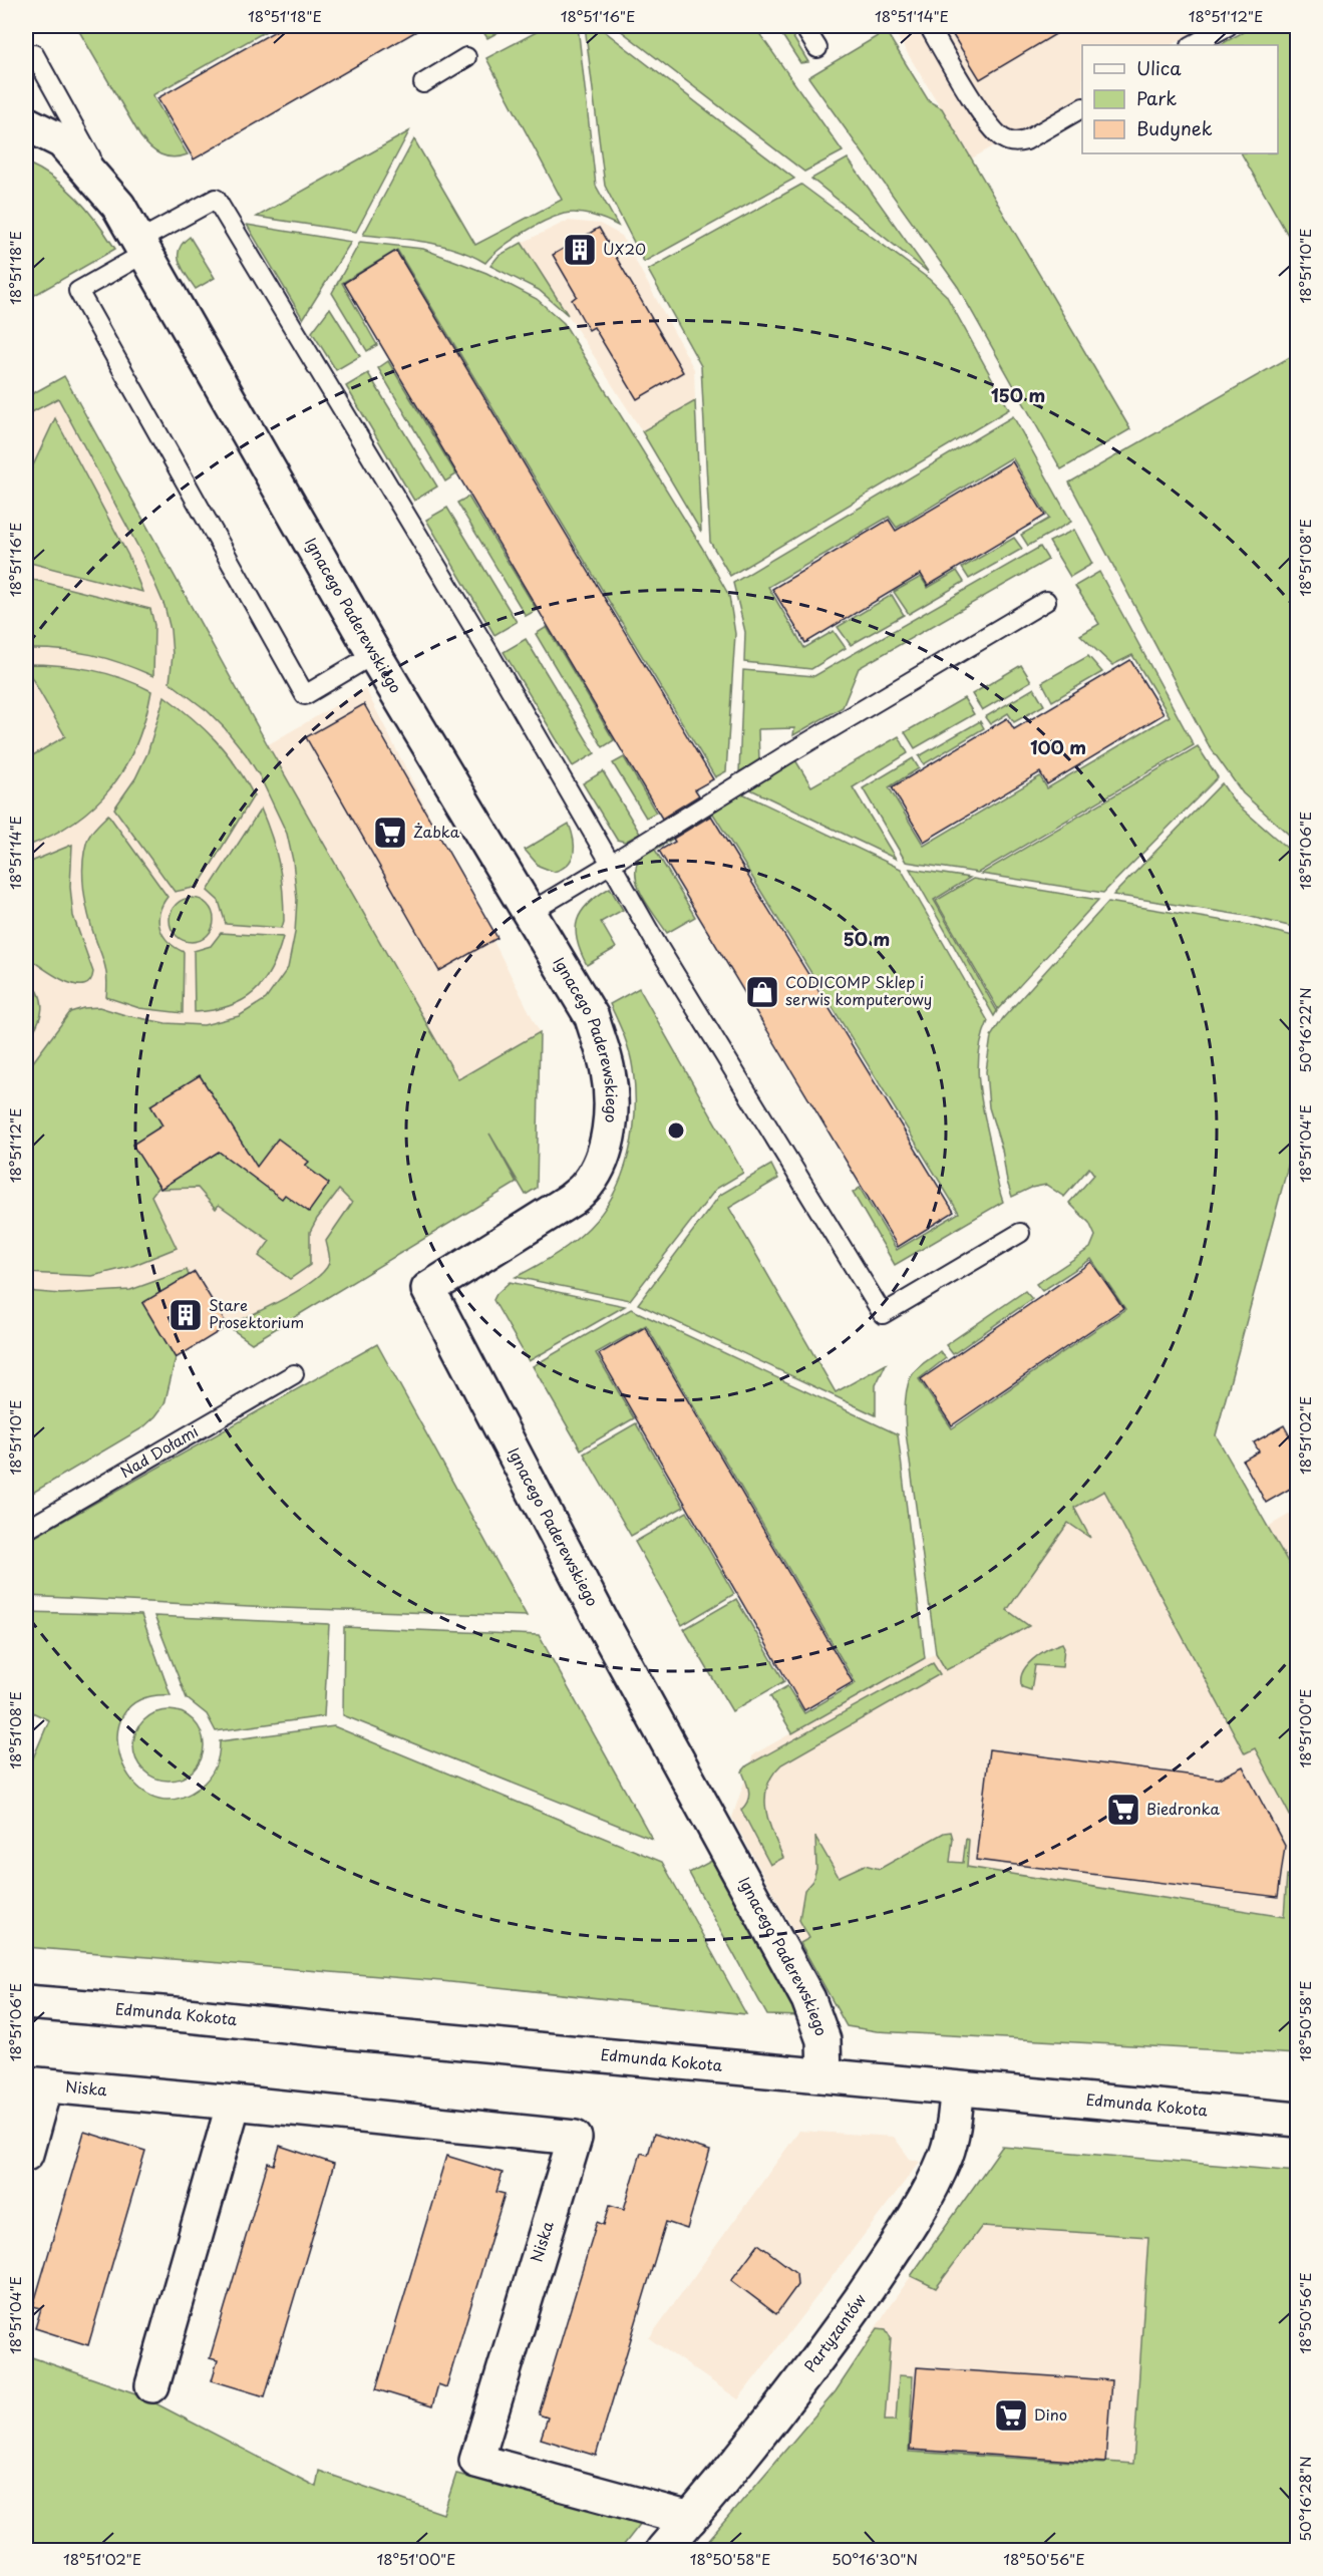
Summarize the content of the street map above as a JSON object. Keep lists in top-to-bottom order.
{
  "streets": {
    "street": [
      "Ignacego Paderewskiego",
      "Edmunda Kokota",
      "Niska",
      "Partyzantów"
    ],
    "lane": ["Nad Dołami"]
  },
  "crossings": [
    ["Ignacego Paderewskiego", "Edmunda Kokota"],
    ["Edmunda Kokota", "Partyzantów"],
    ["Niska", "Partyzantów"]
  ],
  "places": {
    "building": ["UX20", "Stare Prosektorium"],
    "supermarket": ["Żabka", "Biedronka", "Dino"],
    "shop": ["CODICOMP Sklep i serwis komputerowy"]
  },
  "legend": ["Ulica", "Park", "Budynek"],
  "coordinates": [
    "18°51'18\"E",
    "18°51'16\"E",
    "18°51'14\"E",
    "18°51'12\"E",
    "18°51'10\"E",
    "18°51'08\"E",
    "18°51'06\"E",
    "50°16'22\"N",
    "18°51'04\"E",
    "18°51'02\"E",
    "18°51'00\"E",
    "18°50'58\"E",
    "18°50'56\"E",
    "50°16'28\"N",
    "50°16'30\"N"
  ],
  "rings": ["150 m", "100 m", "50 m"]
}
